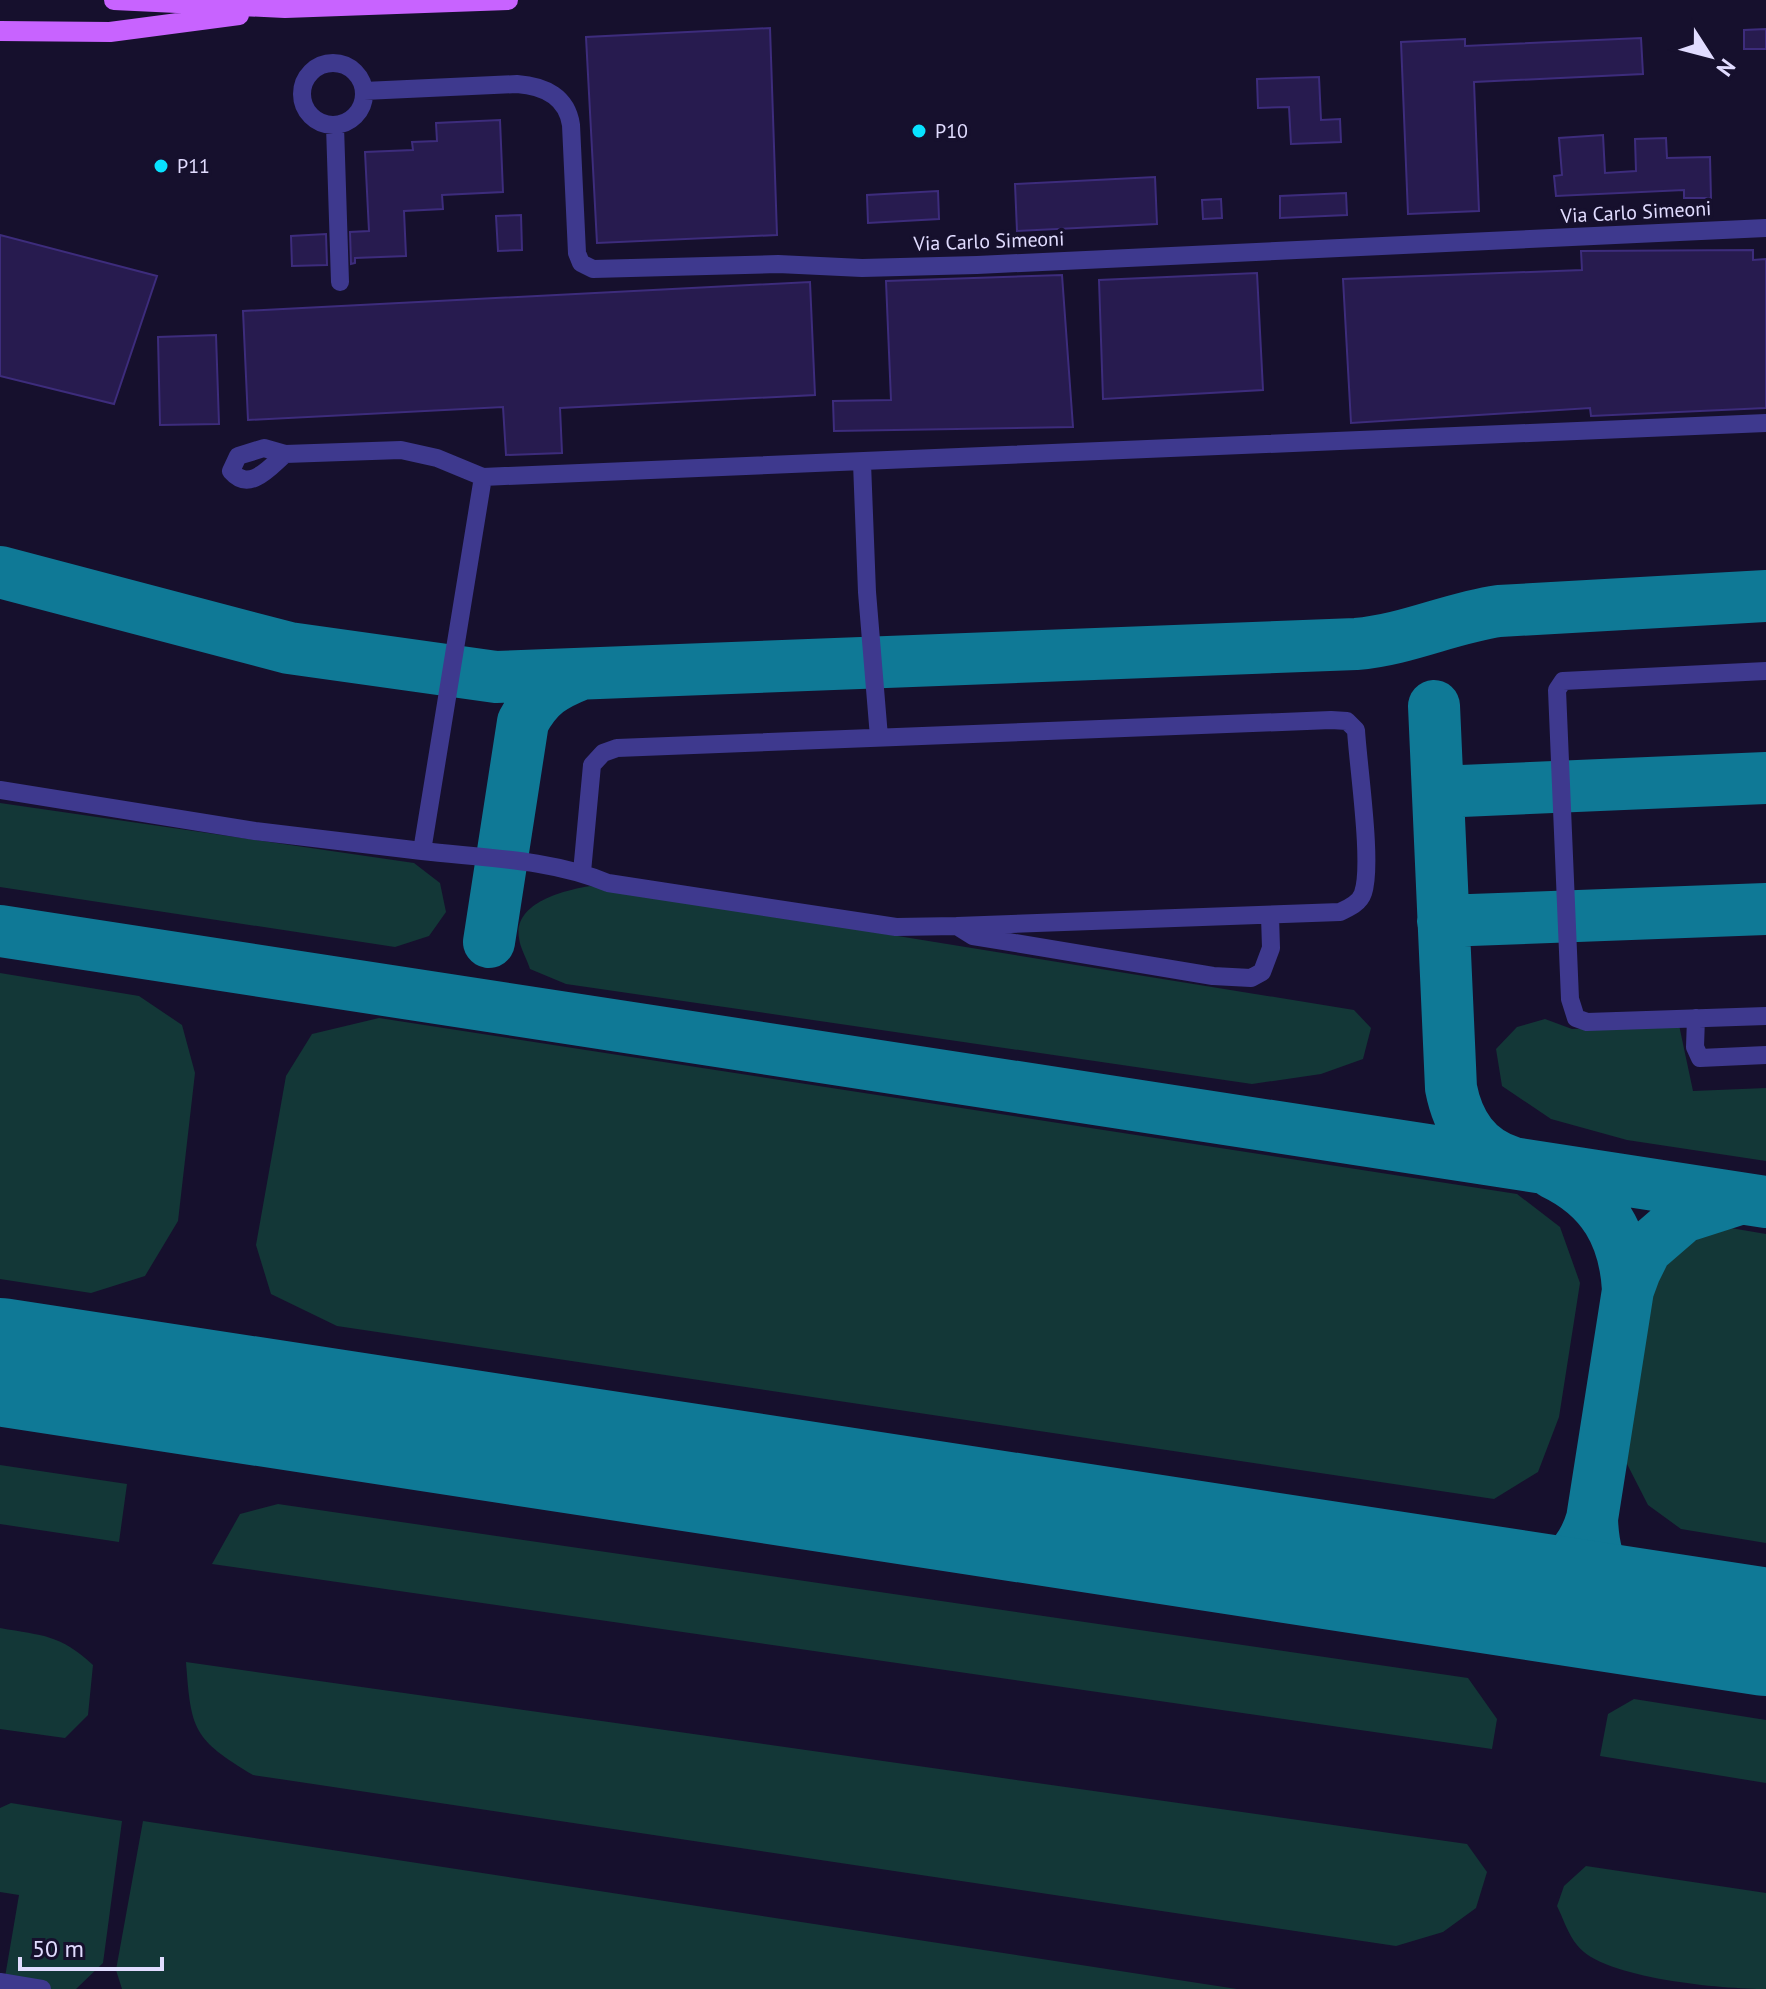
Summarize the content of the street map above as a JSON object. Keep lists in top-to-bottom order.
{
  "streets": {
    "lane": ["Via Carlo Simeoni"]
  },
  "places": ["P10", "P11"],
  "scale_bar": "50 m",
  "north": "bottom right"
}
